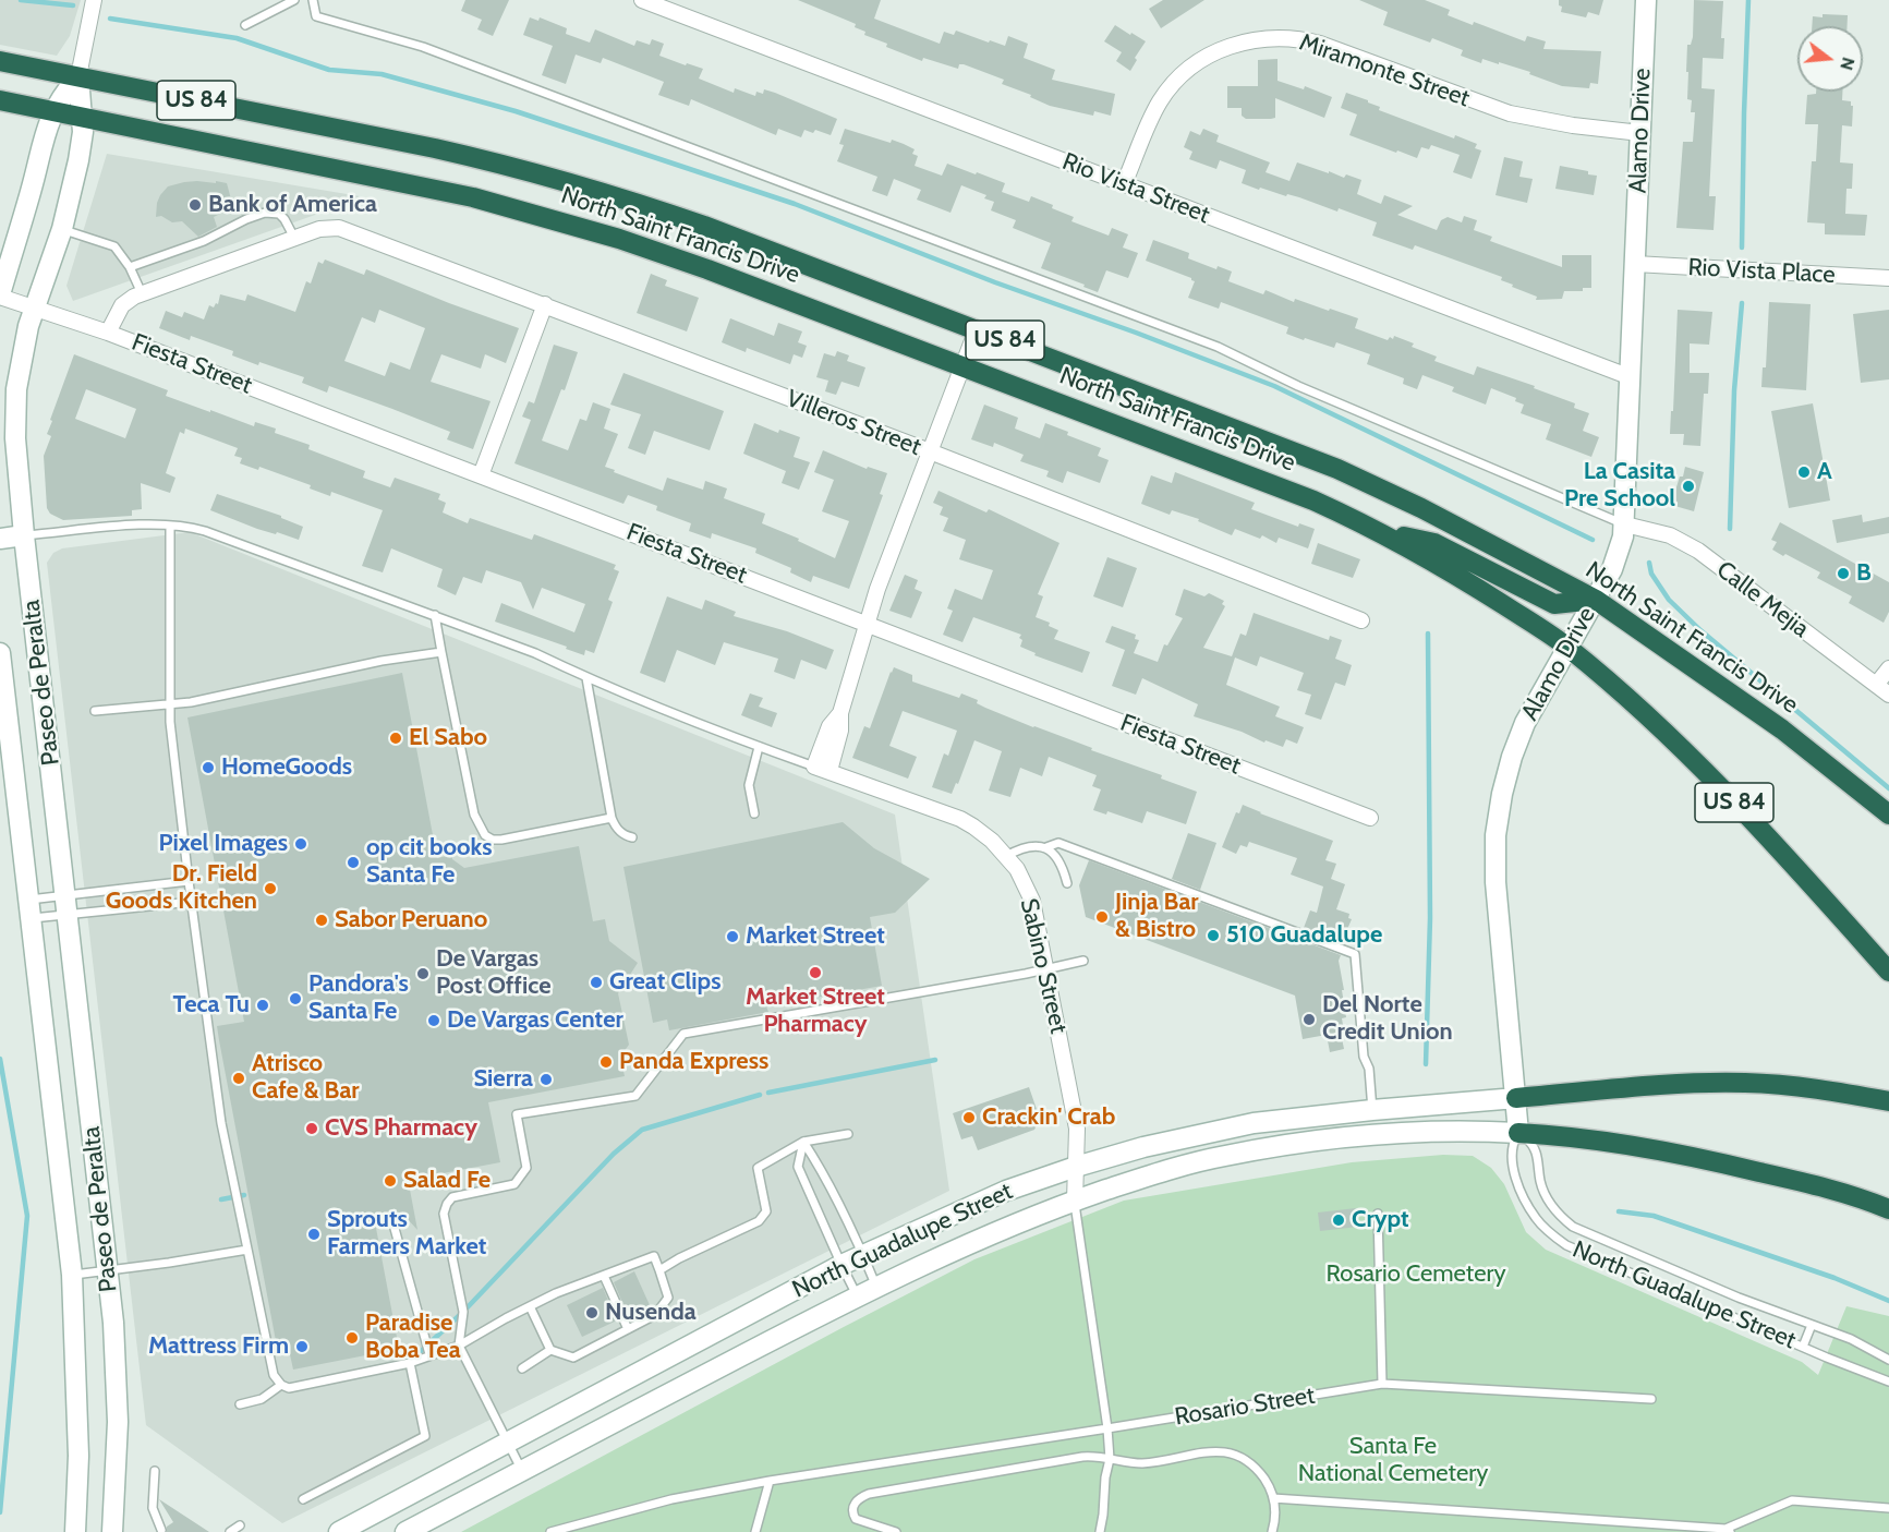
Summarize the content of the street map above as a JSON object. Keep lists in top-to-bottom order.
{
  "streets": {
    "highway": ["US 84", "North Saint Francis Drive"],
    "main road": ["Alamo Drive", "Paseo de Peralta", "North Guadalupe Street"],
    "street": [
      "Miramonte Street",
      "Rio Vista Street",
      "Rio Vista Place",
      "Fiesta Street",
      "Villeros Street",
      "Calle Mejia",
      "Sabino Street"
    ],
    "lane": ["Rosario Street"]
  },
  "crossings": [
    ["Miramonte Street", "Alamo Drive"],
    ["Miramonte Street", "Rio Vista Street"],
    ["Alamo Drive", "Rio Vista Street"],
    ["Alamo Drive", "North Saint Francis Drive"],
    ["Alamo Drive", "Rio Vista Place"],
    ["Alamo Drive", "Calle Mejia"],
    ["Alamo Drive", "North Guadalupe Street"],
    ["North Saint Francis Drive", "Paseo de Peralta"],
    ["Fiesta Street", "Paseo de Peralta"],
    ["Sabino Street", "North Guadalupe Street"]
  ],
  "parks": ["Rosario Cemetery", "Santa Fe National Cemetery"],
  "places": [
    "Bank of America",
    "A",
    "La Casita Pre School",
    "B",
    "El Sabo",
    "HomeGoods",
    "Pixel Images",
    "op cit books Santa Fe",
    "Dr. Field Goods Kitchen",
    "Jinja Bar & Bistro",
    "Sabor Peruano",
    "510 Guadalupe",
    "Market Street",
    "Market Street Pharmacy",
    "De Vargas Post Office",
    "Great Clips",
    "Pandora's Santa Fe",
    "Teca Tu",
    "Del Norte Credit Union",
    "De Vargas Center",
    "Panda Express",
    "Atrisco Cafe & Bar",
    "Sierra",
    "Crackin' Crab",
    "CVS Pharmacy",
    "Salad Fe",
    "Crypt",
    "Sprouts Farmers Market",
    "Nusenda",
    "Paradise Boba Tea",
    "Mattress Firm"
  ],
  "north": "right"
}
